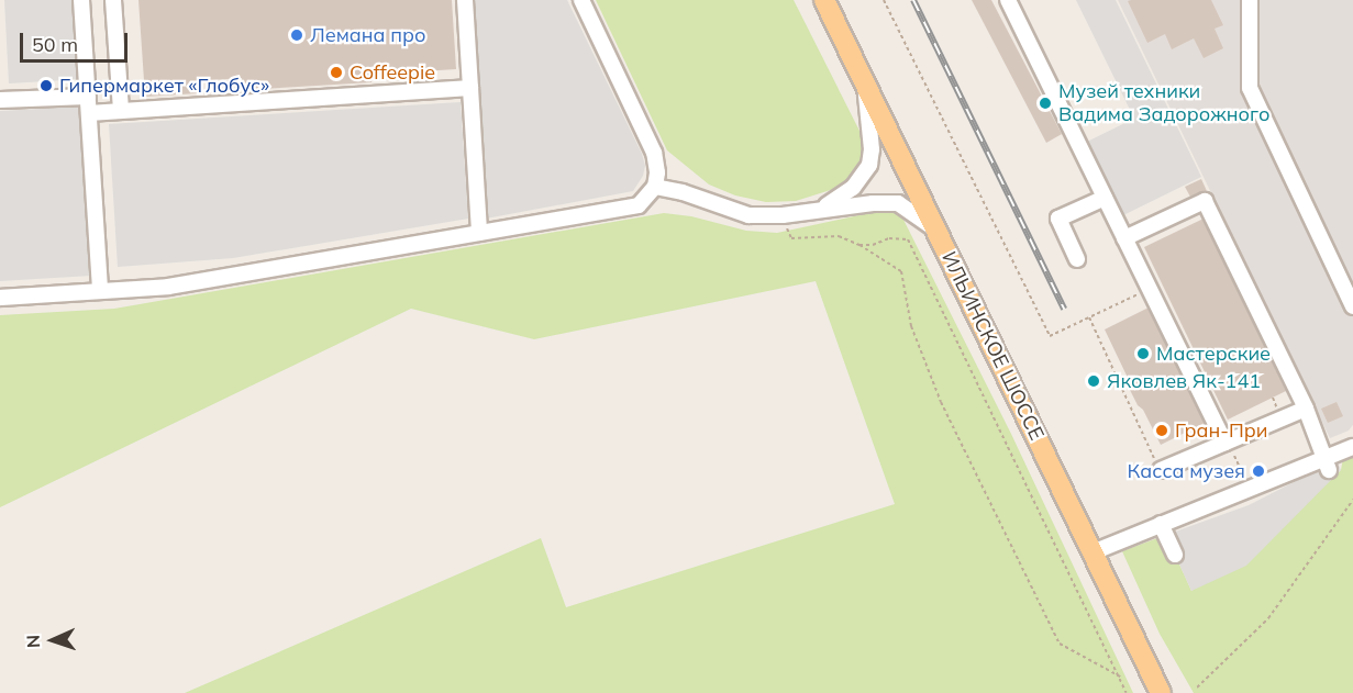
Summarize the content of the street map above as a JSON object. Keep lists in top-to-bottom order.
{
  "streets": {
    "main road": ["ИЛЬИНСКОЕ ШОССЕ"]
  },
  "places": [
    "Лемана про",
    "Coffeepie",
    "Гипермаркет «Глобус»",
    "Музей техники Вадима Задорожного",
    "Мастерские",
    "Яковлев Як-141",
    "Гран-При",
    "Касса музея"
  ],
  "scale_bar": "50 m",
  "north": "left"
}
